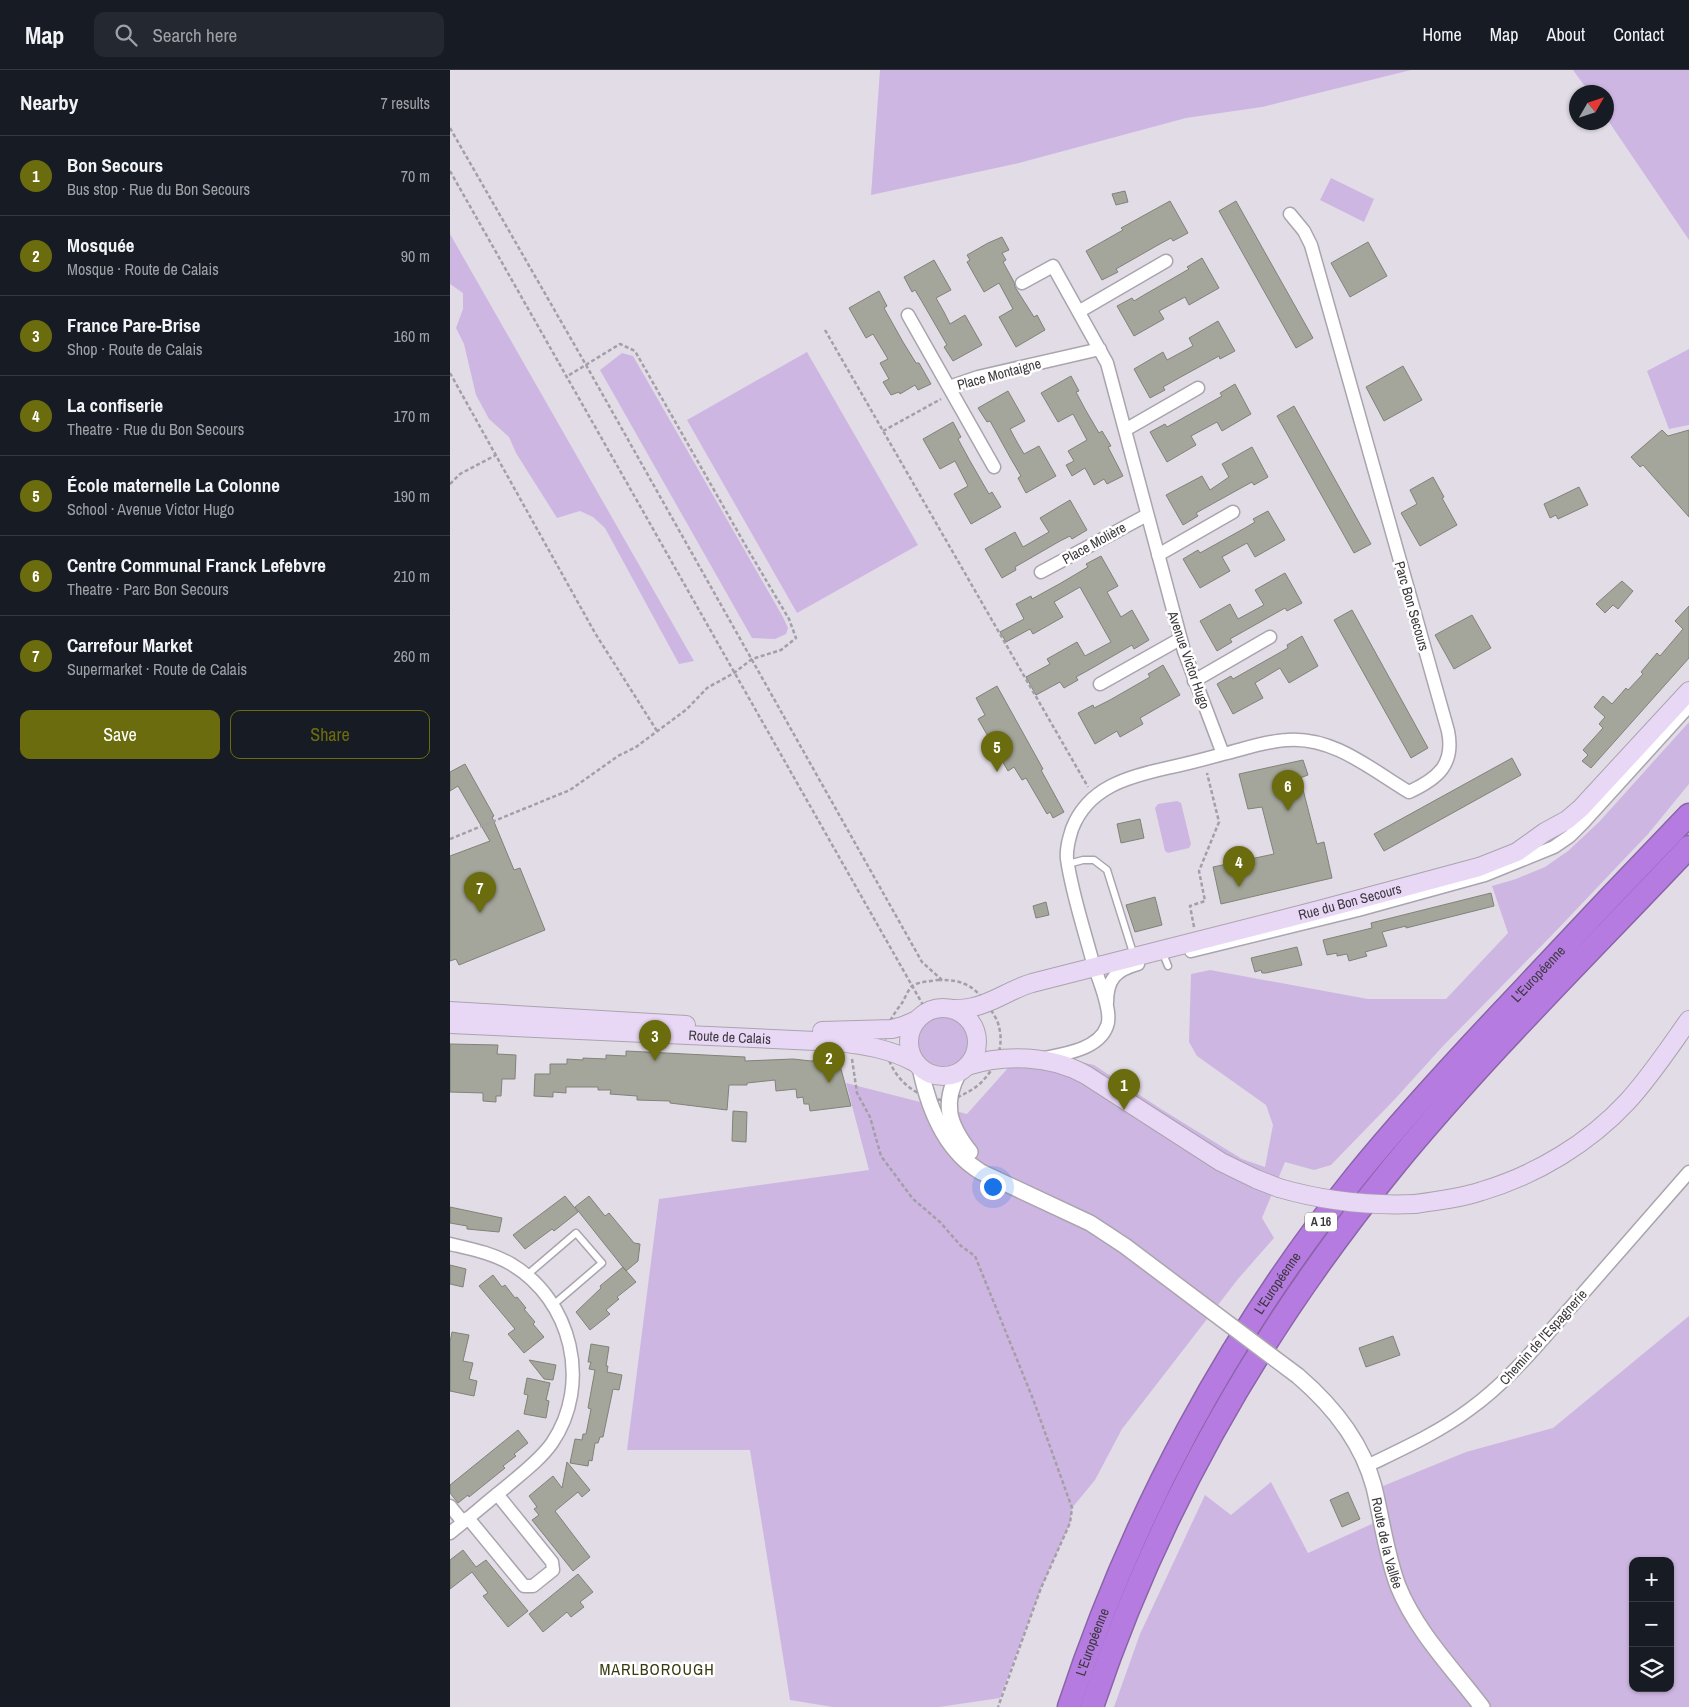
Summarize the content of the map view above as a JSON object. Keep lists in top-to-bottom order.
{
  "streets": {
    "highway": ["L'Européenne", "A 16"],
    "main road": ["Rue du Bon Secours", "Route de Calais"],
    "street": [
      "Place Montaigne",
      "Place Molière",
      "Parc Bon Secours",
      "Avenue Victor Hugo",
      "Chemin de l'Espagnerie",
      "Route de la Vallée"
    ]
  },
  "crossings": [
    ["Place Montaigne", "Avenue Victor Hugo"],
    ["Place Molière", "Avenue Victor Hugo"],
    ["Parc Bon Secours", "Avenue Victor Hugo"],
    ["Rue du Bon Secours", "Route de Calais"],
    ["Chemin de l'Espagnerie", "Route de la Vallée"]
  ],
  "districts": ["MARLBOROUGH"],
  "north": "top right",
  "page": {
    "header": "Map",
    "search": "Search here",
    "nav": [
      "Home",
      "Map",
      "About",
      "Contact"
    ],
    "heading": ["Nearby", "7 results"],
    "list": [
      {
        "mark": "1",
        "name": "Bon Secours",
        "note": "Bus stop · Rue du Bon Secours",
        "value": "70 m"
      },
      {
        "mark": "2",
        "name": "Mosquée",
        "note": "Mosque · Route de Calais",
        "value": "90 m"
      },
      {
        "mark": "3",
        "name": "France Pare-Brise",
        "note": "Shop · Route de Calais",
        "value": "160 m"
      },
      {
        "mark": "4",
        "name": "La confiserie",
        "note": "Theatre · Rue du Bon Secours",
        "value": "170 m"
      },
      {
        "mark": "5",
        "name": "École maternelle La Colonne",
        "note": "School · Avenue Victor Hugo",
        "value": "190 m"
      },
      {
        "mark": "6",
        "name": "Centre Communal Franck Lefebvre",
        "note": "Theatre · Parc Bon Secours",
        "value": "210 m"
      },
      {
        "mark": "7",
        "name": "Carrefour Market",
        "note": "Supermarket · Route de Calais",
        "value": "260 m"
      }
    ],
    "buttons": ["Save", "Share"],
    "pins": [
      "5",
      "6",
      "4",
      "7",
      "3",
      "2",
      "1"
    ],
    "map_buttons": ["+", "−"]
  }
}
